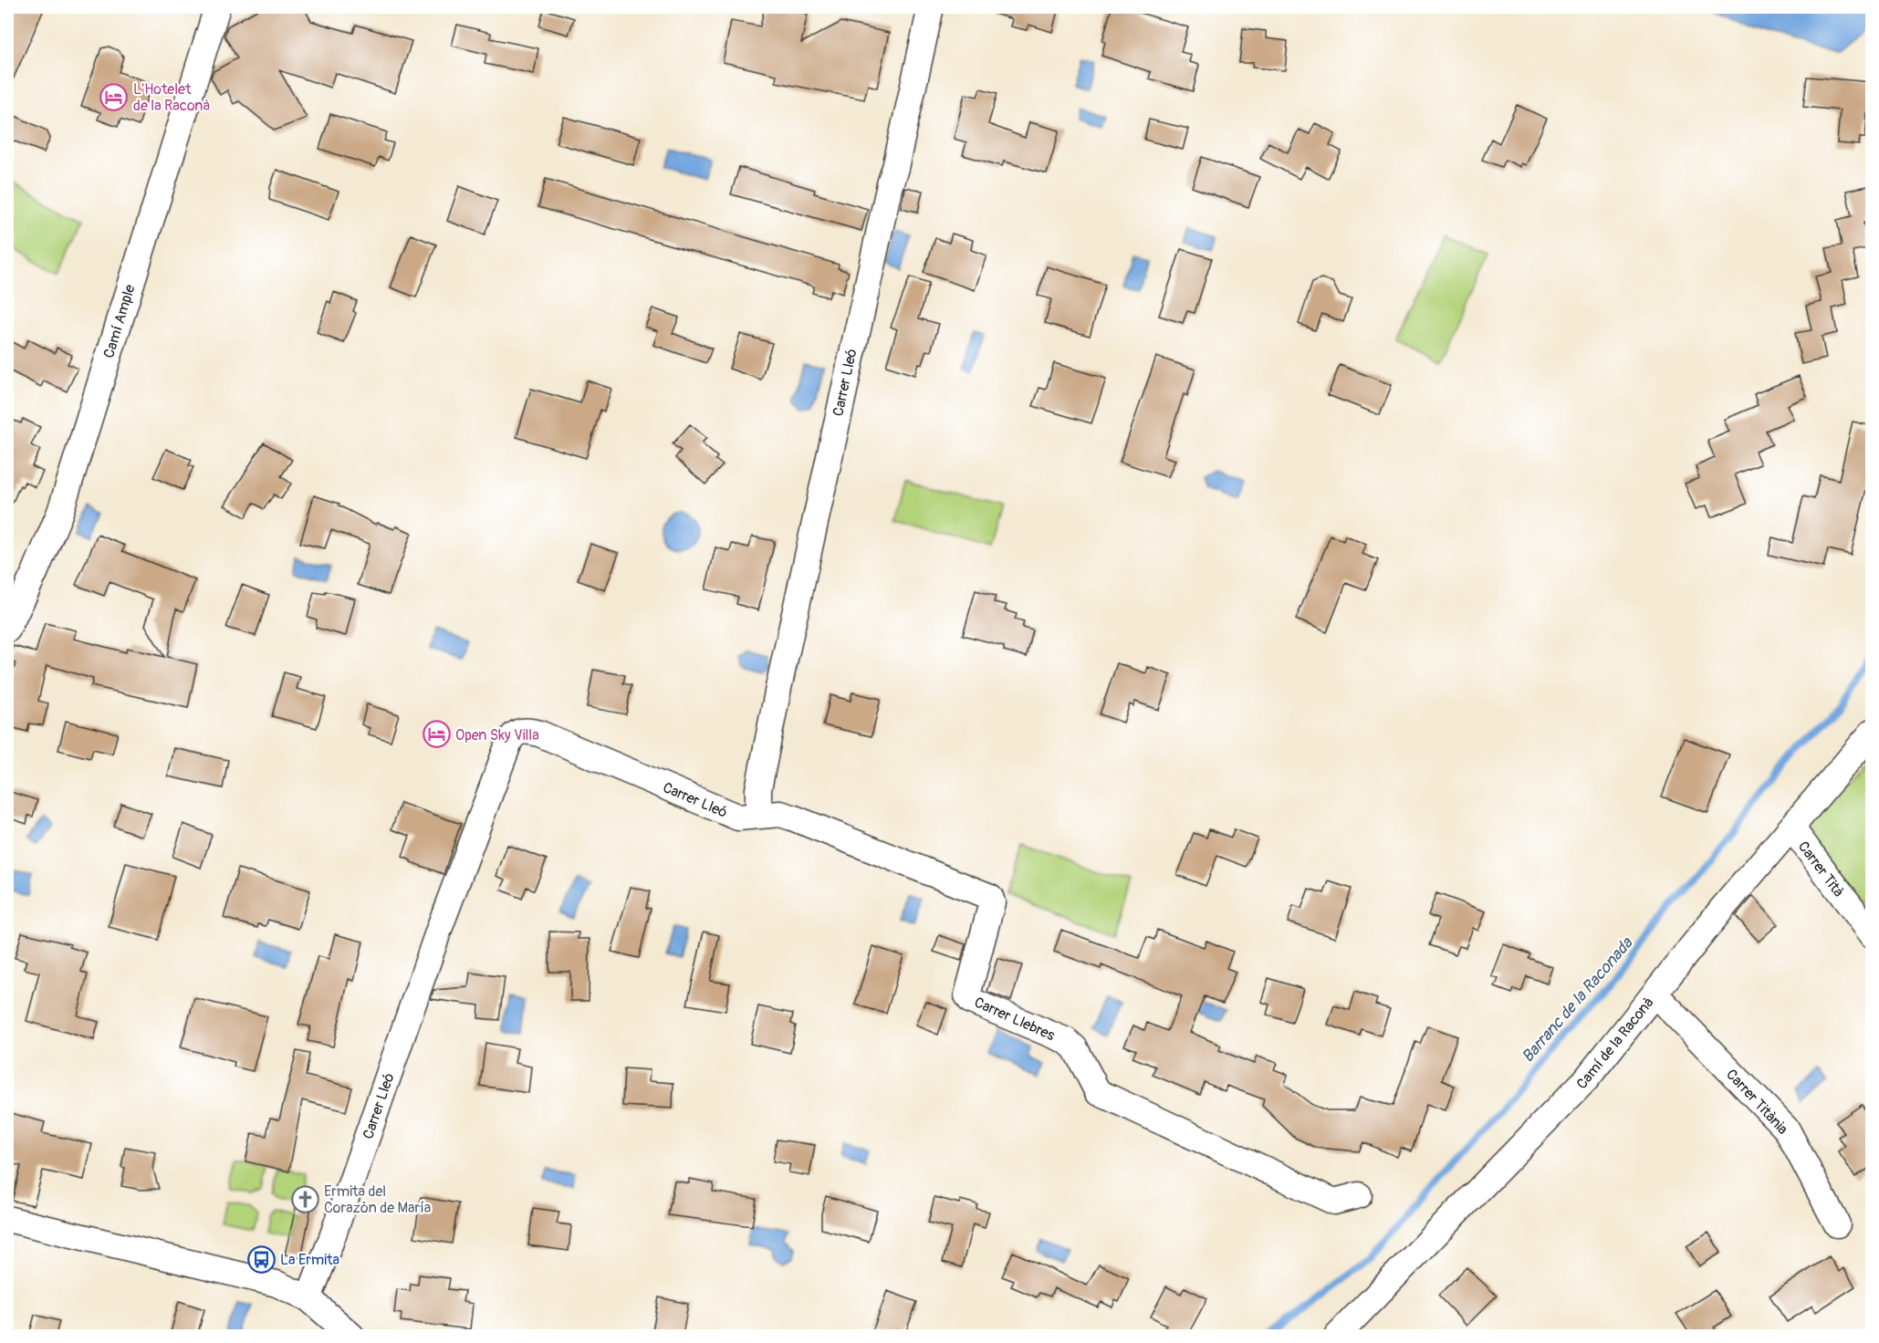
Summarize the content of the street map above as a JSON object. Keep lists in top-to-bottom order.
{
  "streets": {
    "street": [
      "Camí Ample",
      "Carrer Lleó",
      "Carrer Tità",
      "Carrer Llebres",
      "Camí de la Raconà",
      "Carrer Titània"
    ]
  },
  "crossings": [
    ["Carrer Lleó", "Carrer Llebres"],
    ["Carrer Tità", "Camí de la Raconà"],
    ["Camí de la Raconà", "Carrer Titània"]
  ],
  "water": ["Barranc de la Raconada"],
  "places": {
    "hotel": ["L'Hotelet de la Raconà", "Open Sky Villa"],
    "church": ["Ermita del Corazón de María"],
    "bus stop": ["La Ermita"]
  }
}
